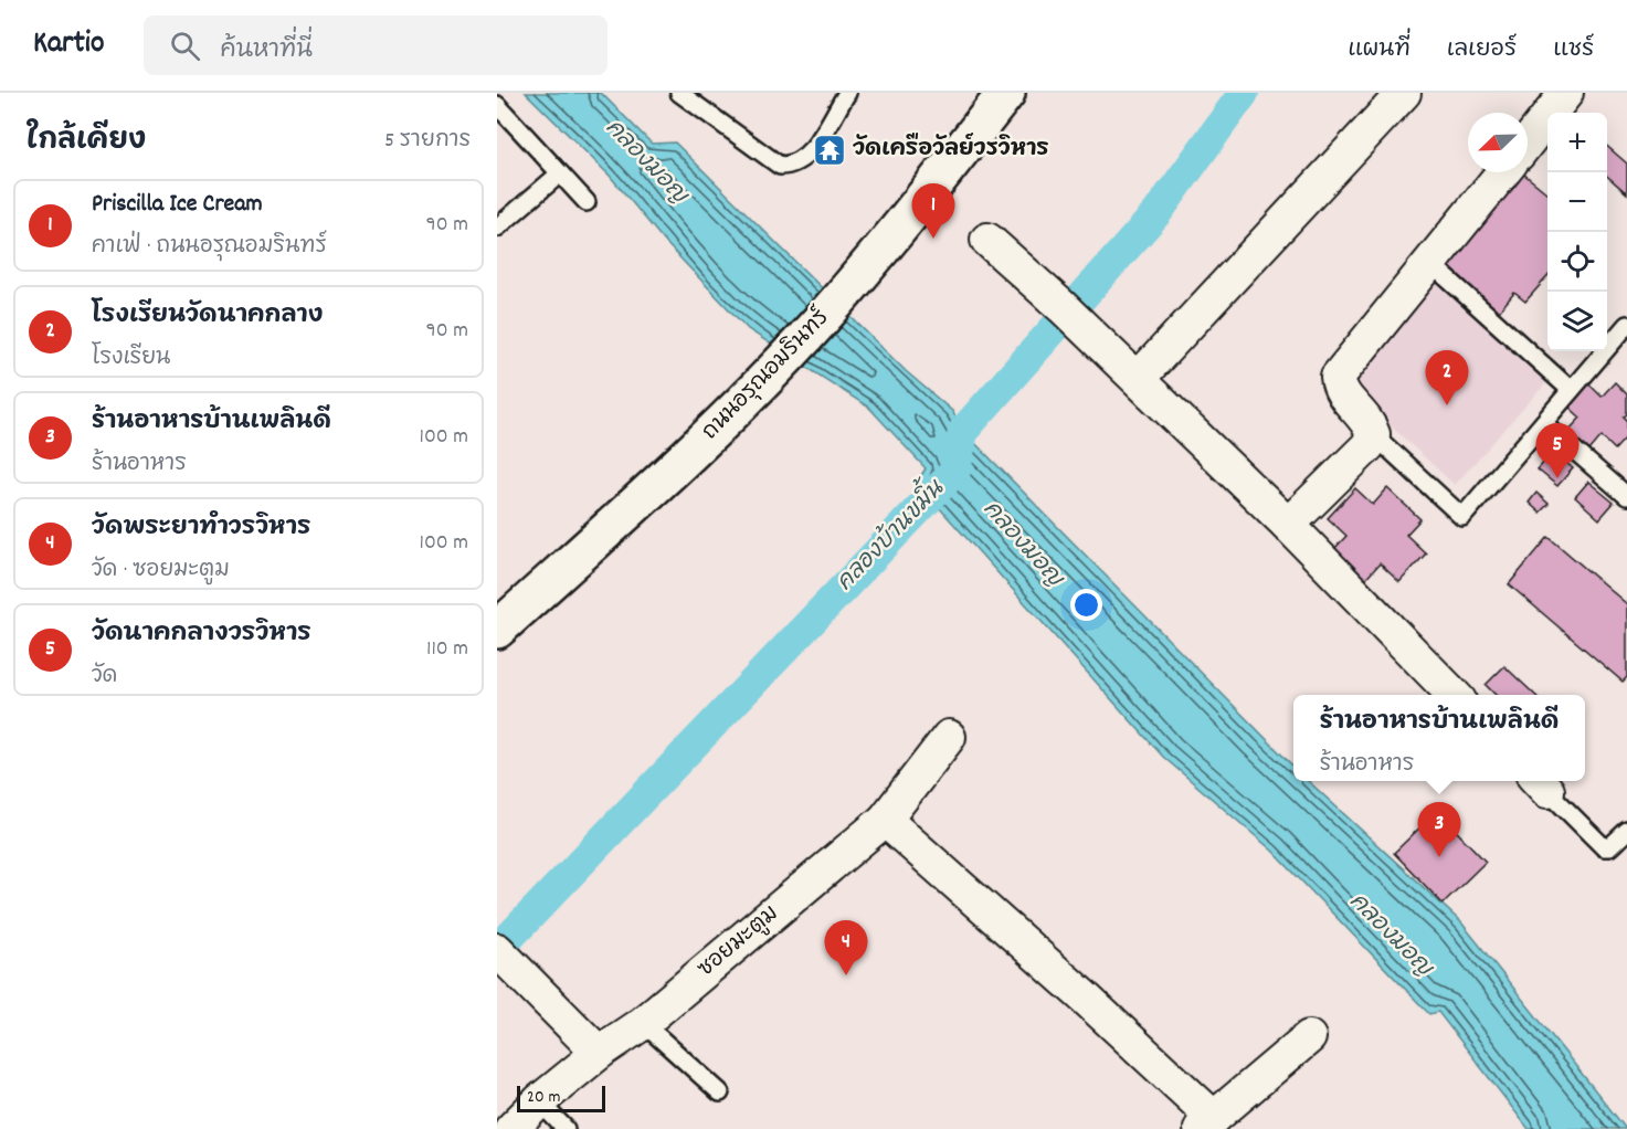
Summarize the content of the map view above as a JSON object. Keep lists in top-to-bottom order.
{
  "streets": {
    "main road": ["ถนนอรุณอมรินทร์"],
    "street": ["ซอยมะตูม"]
  },
  "water": ["คลองมอญ", "คลองบ้านขมิ้น"],
  "places": {
    "temple": ["วัดเครือวัลย์วรวิหาร"]
  },
  "scale_bar": "20 m",
  "north": "bottom left",
  "page": {
    "header": "Kartio",
    "search": "ค้นหาที่นี่",
    "nav": ["แผนที่", "เลเยอร์", "แชร์"],
    "heading": ["ใกล้เคียง", "5 รายการ"],
    "map_buttons": ["+", "−"],
    "list": [
      {
        "mark": "1",
        "name": "Priscilla Ice Cream",
        "note": "คาเฟ่ · ถนนอรุณอมรินทร์",
        "value": "90 m"
      },
      {
        "mark": "2",
        "name": "โรงเรียนวัดนาคกลาง",
        "note": "โรงเรียน",
        "value": "90 m"
      },
      {
        "mark": "3",
        "name": "ร้านอาหารบ้านเพลินดี",
        "note": "ร้านอาหาร",
        "value": "100 m"
      },
      {
        "mark": "4",
        "name": "วัดพระยาทําวรวิหาร",
        "note": "วัด · ซอยมะตูม",
        "value": "100 m"
      },
      {
        "mark": "5",
        "name": "วัดนาคกลางวรวิหาร",
        "note": "วัด",
        "value": "110 m"
      }
    ],
    "pins": [
      "1",
      "2",
      "5",
      "3",
      "4"
    ],
    "popup": ["ร้านอาหารบ้านเพลินดี", "ร้านอาหาร"],
    "scale": "20 m"
  }
}
